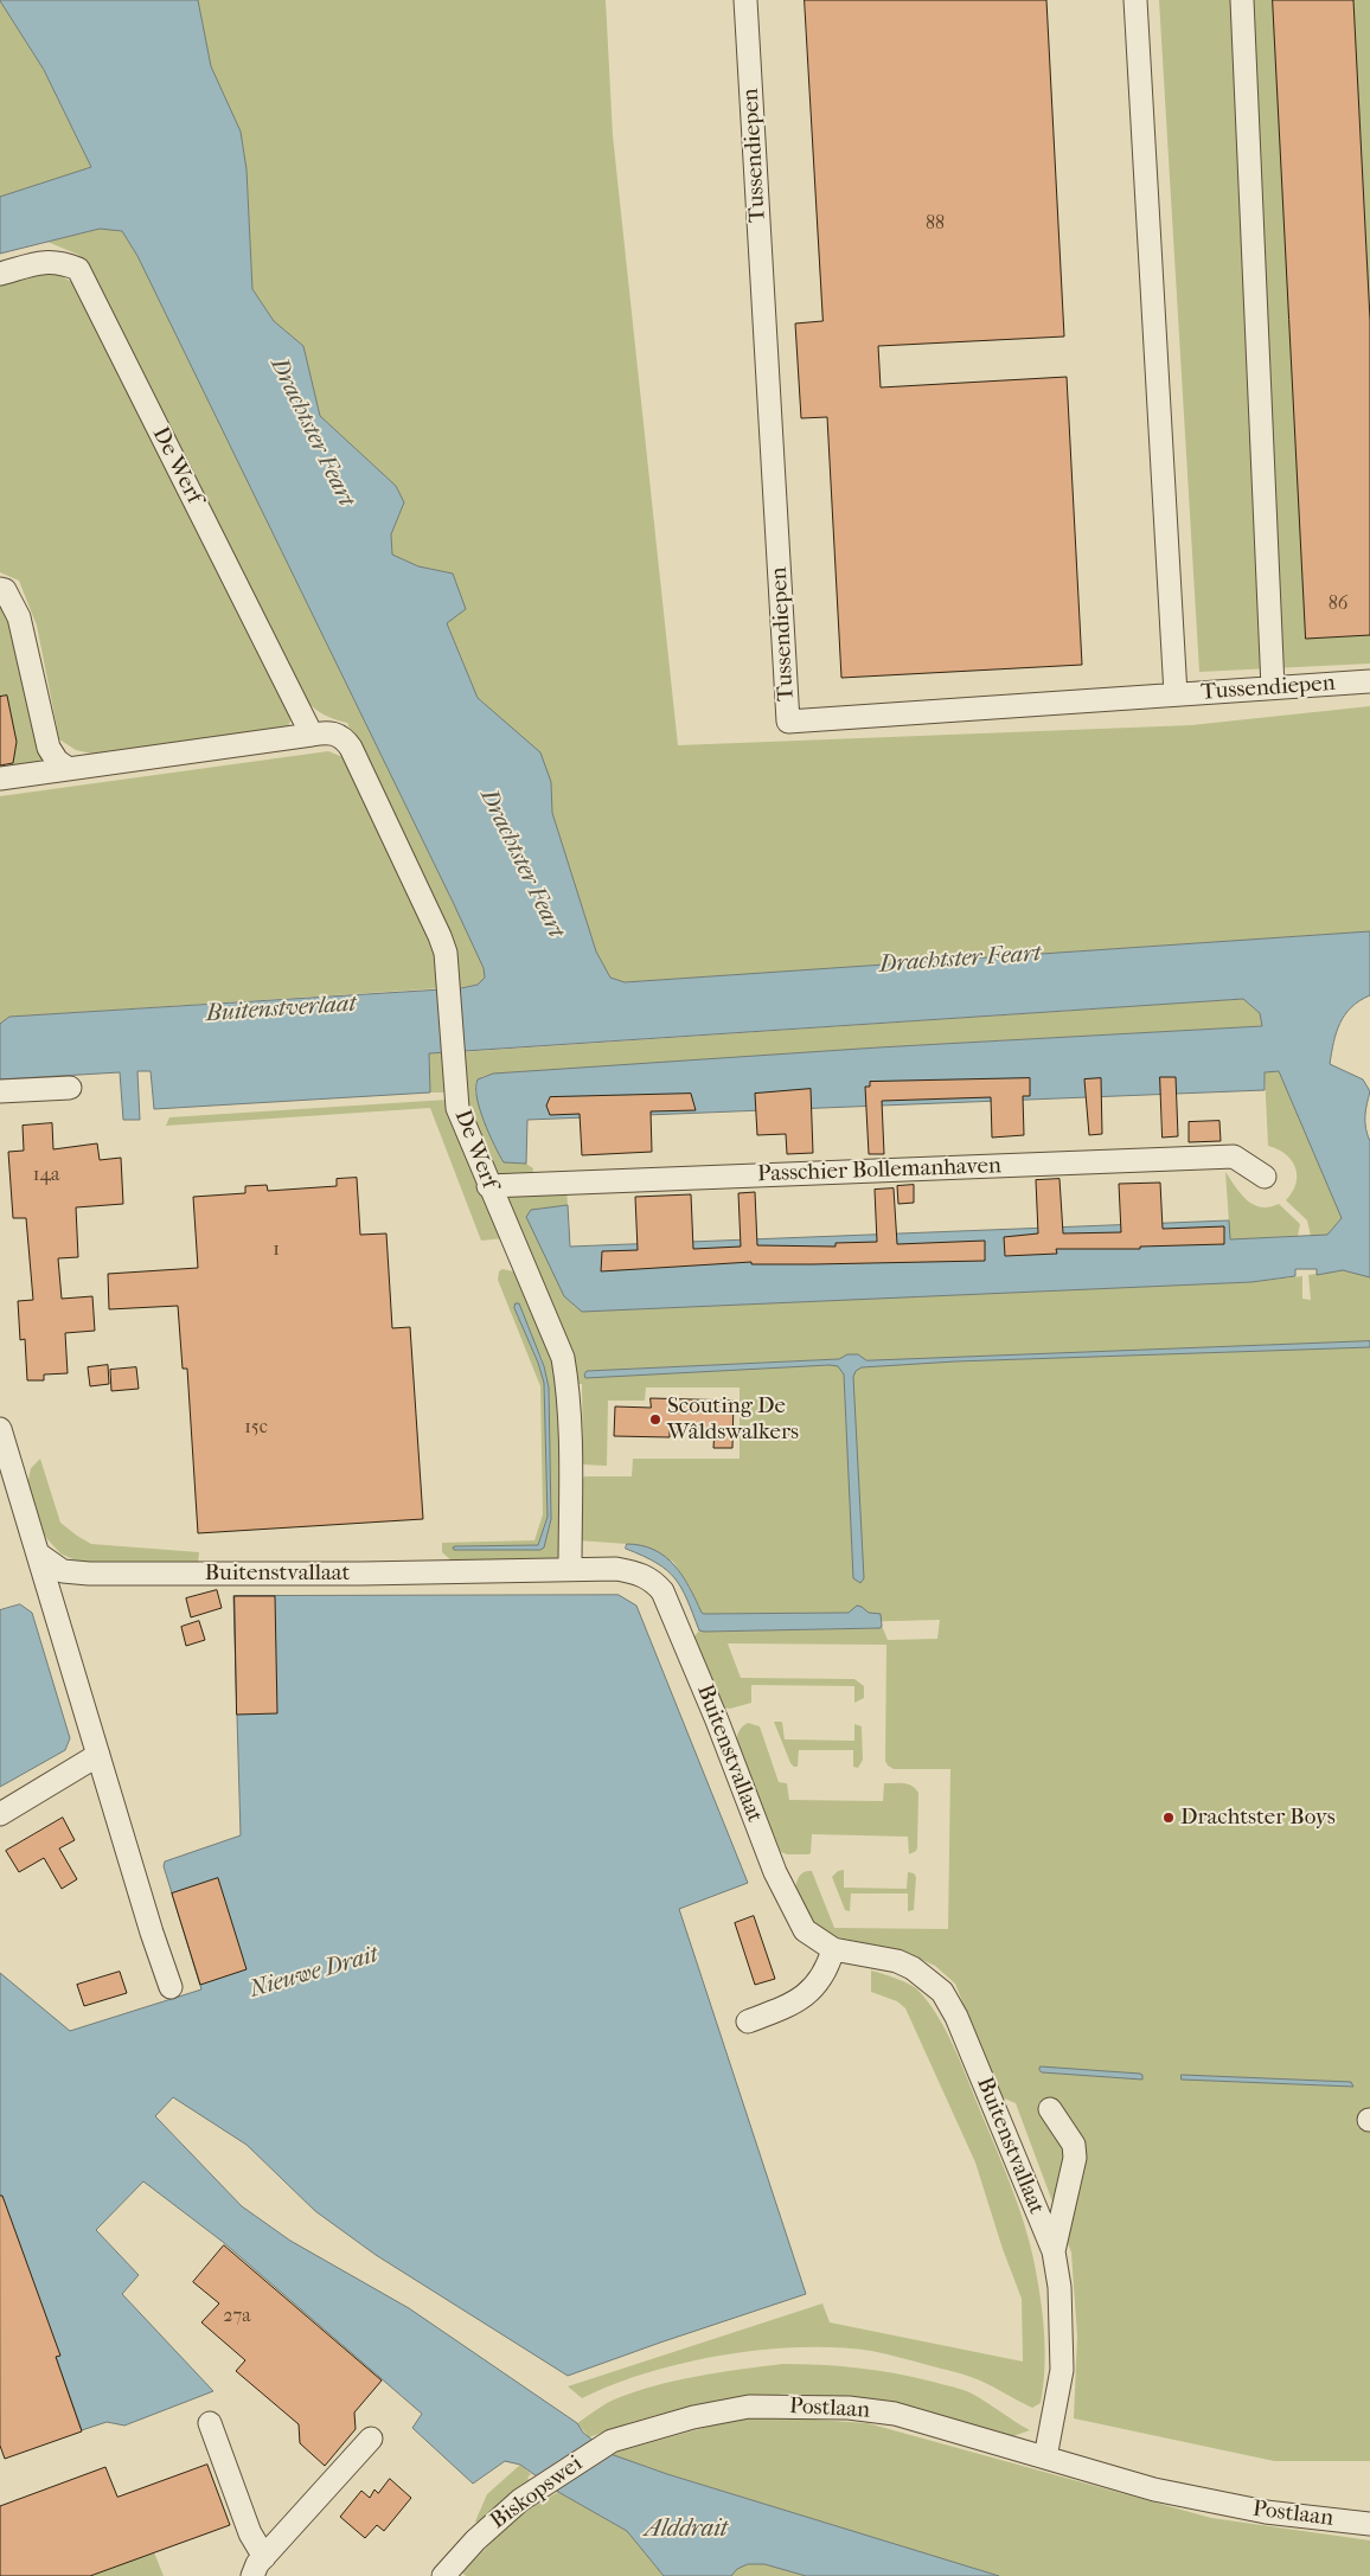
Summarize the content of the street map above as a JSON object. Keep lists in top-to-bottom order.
{
  "streets": {
    "street": [
      "Tussendiepen",
      "De Werf",
      "Passchier Bollemanhaven",
      "Buitenstvallaat",
      "Postlaan",
      "Biskopswei"
    ]
  },
  "crossings": [
    ["De Werf", "Passchier Bollemanhaven"],
    ["De Werf", "Buitenstvallaat"],
    ["Buitenstvallaat", "Postlaan"],
    ["Postlaan", "Biskopswei"]
  ],
  "water": [
    "Drachtster Feart",
    "Buitenstverlaat",
    "Nieuwe Drait",
    "Alddrait"
  ],
  "places": ["Scouting De Wâldswalkers", "Drachtster Boys"],
  "house_numbers": [
    "88",
    "86",
    "14a",
    "1",
    "15c",
    "27a"
  ]
}
